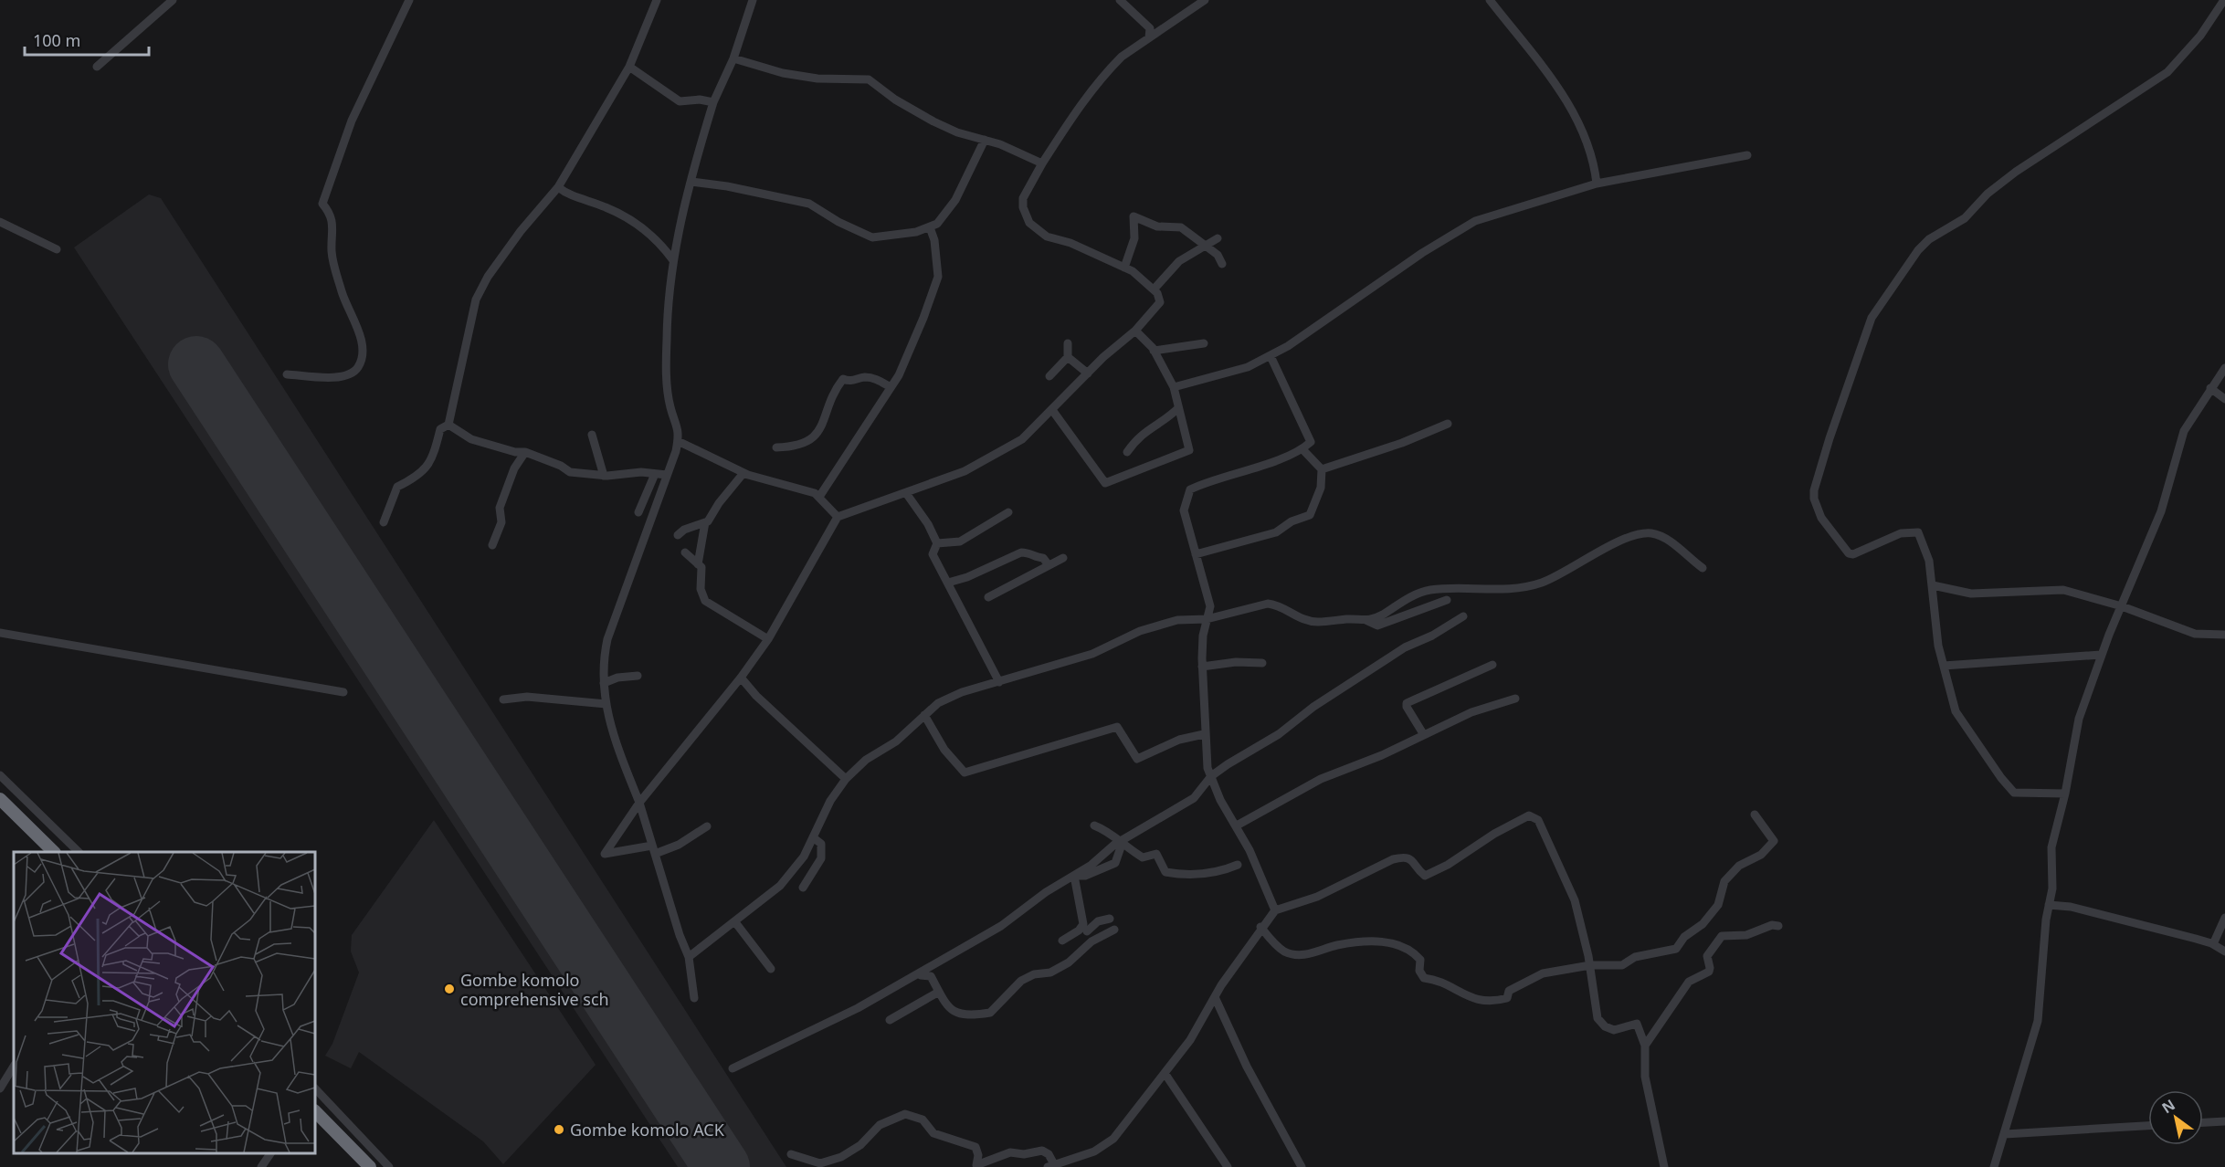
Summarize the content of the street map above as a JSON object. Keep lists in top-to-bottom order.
{
  "places": ["Gombe komolo comprehensive sch", "Gombe komolo ACK"],
  "scale_bar": "100 m",
  "north": "top left"
}
